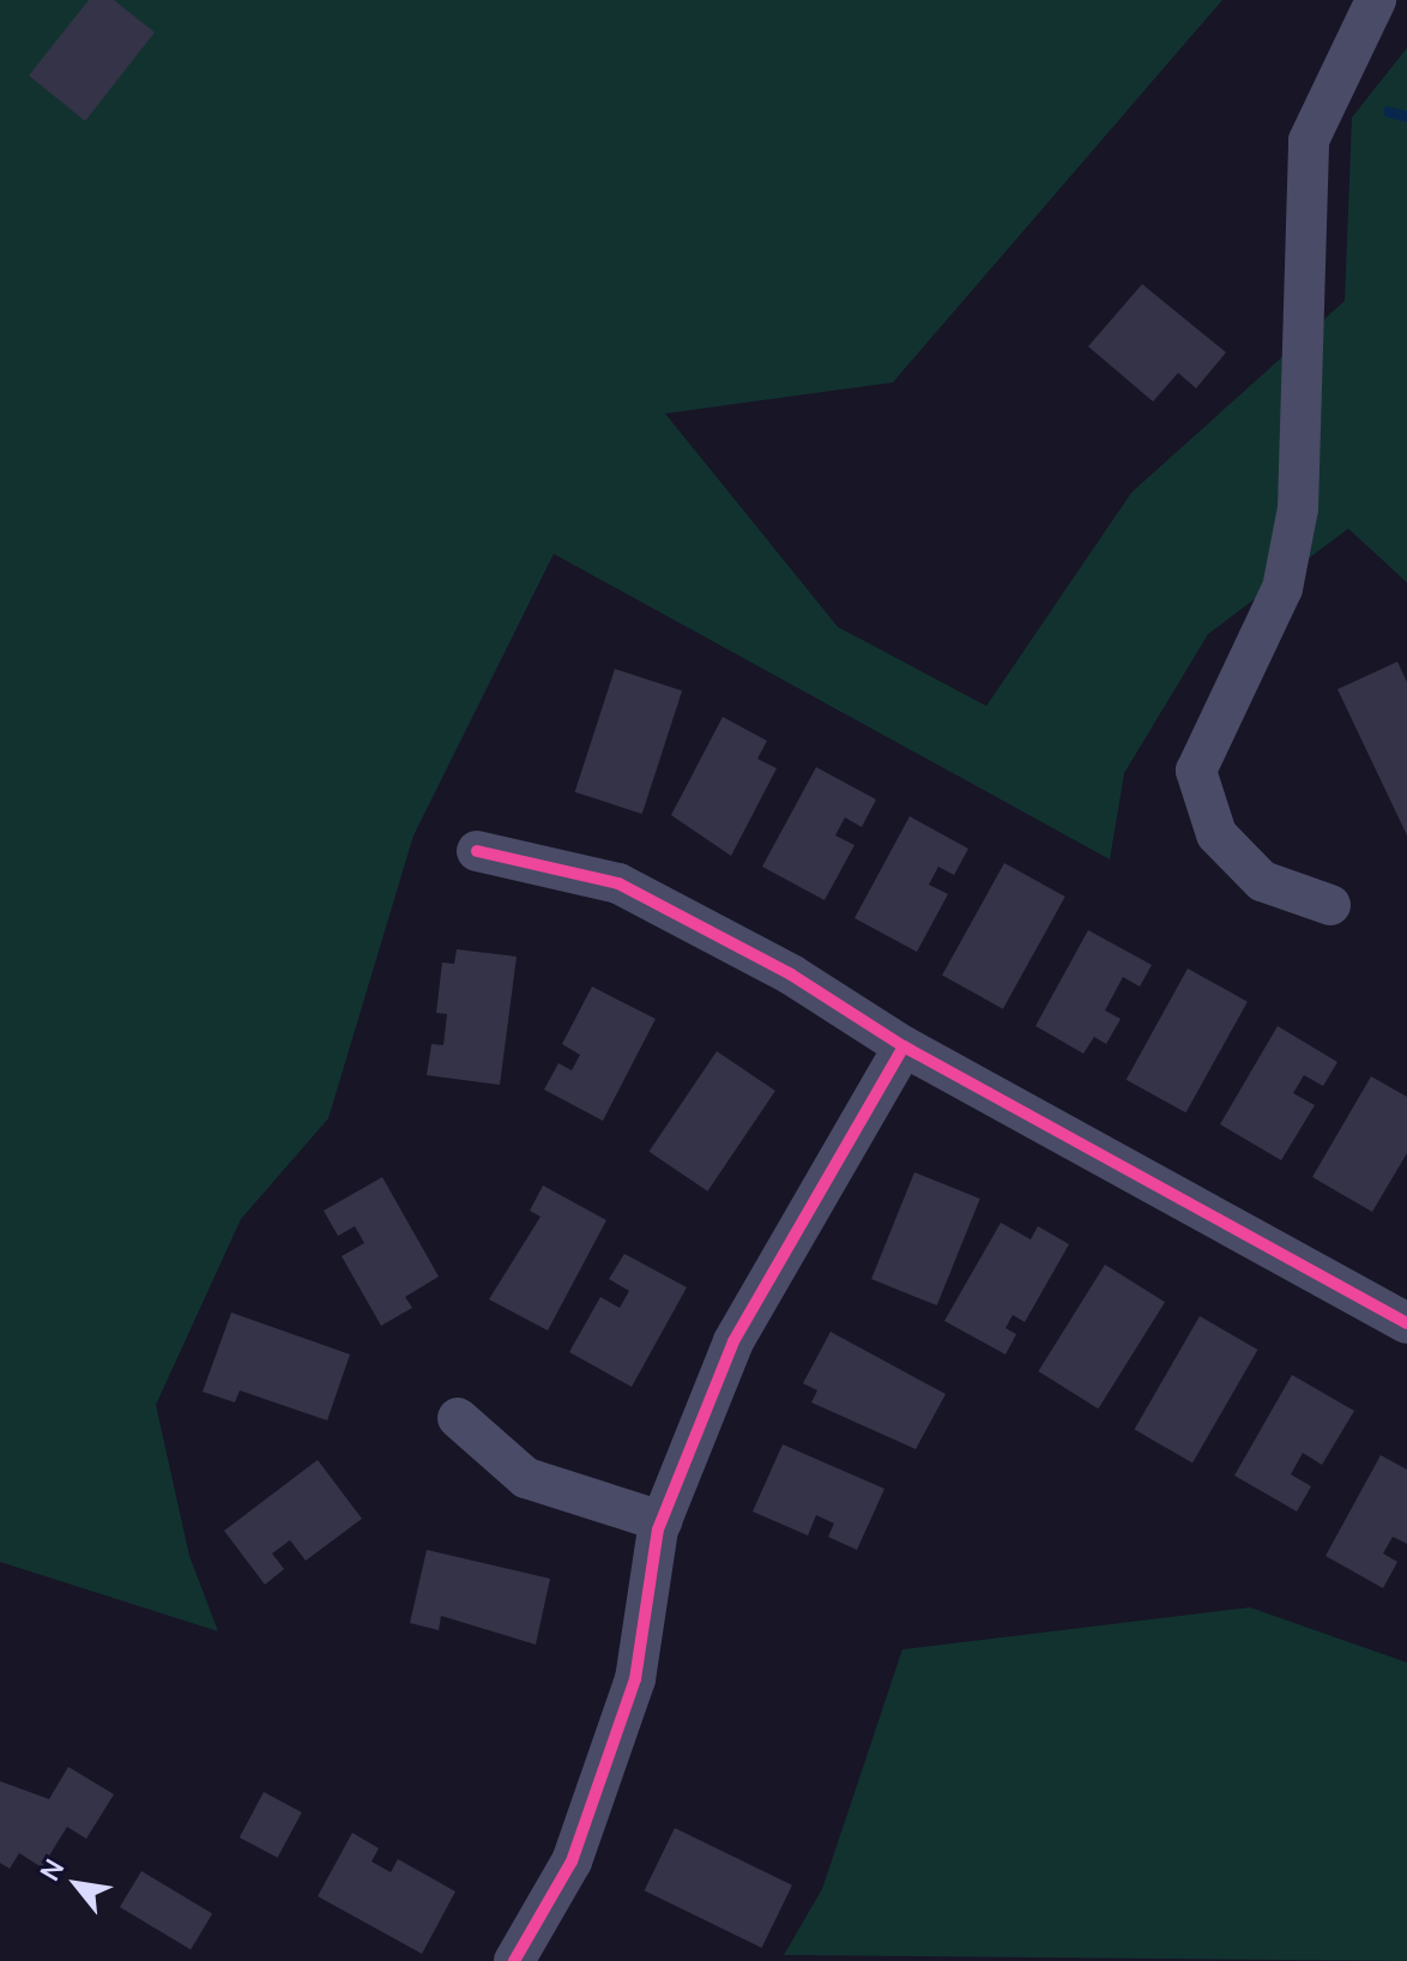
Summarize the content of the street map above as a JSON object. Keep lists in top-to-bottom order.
{
  "north": "top left"
}
